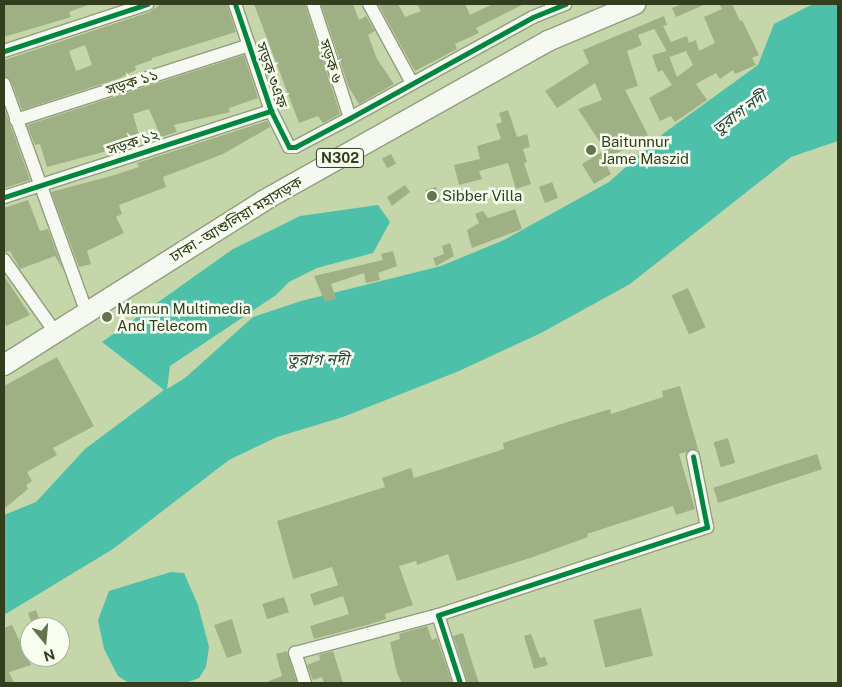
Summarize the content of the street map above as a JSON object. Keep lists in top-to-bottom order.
{
  "streets": {
    "highway": ["N302", "ঢাকা - আশুলিয়া মহাসড়ক"],
    "street": [
      "সড়ক ৬",
      "সড়ক ৩এফ",
      "সড়ক ১১",
      "সড়ক ১২"
    ]
  },
  "crossings": [
    ["সড়ক ৬", "সড়ক ৩এফ"],
    ["সড়ক ৩এফ", "সড়ক ১১"],
    ["সড়ক ৩এফ", "সড়ক ১২"],
    ["N302", "ঢাকা - আশুলিয়া মহাসড়ক"]
  ],
  "water": ["তুরাগ নদী"],
  "places": ["Baitunnur Jame Maszid", "Sibber Villa", "Mamun Multimedia And Telecom"],
  "north": "bottom"
}
